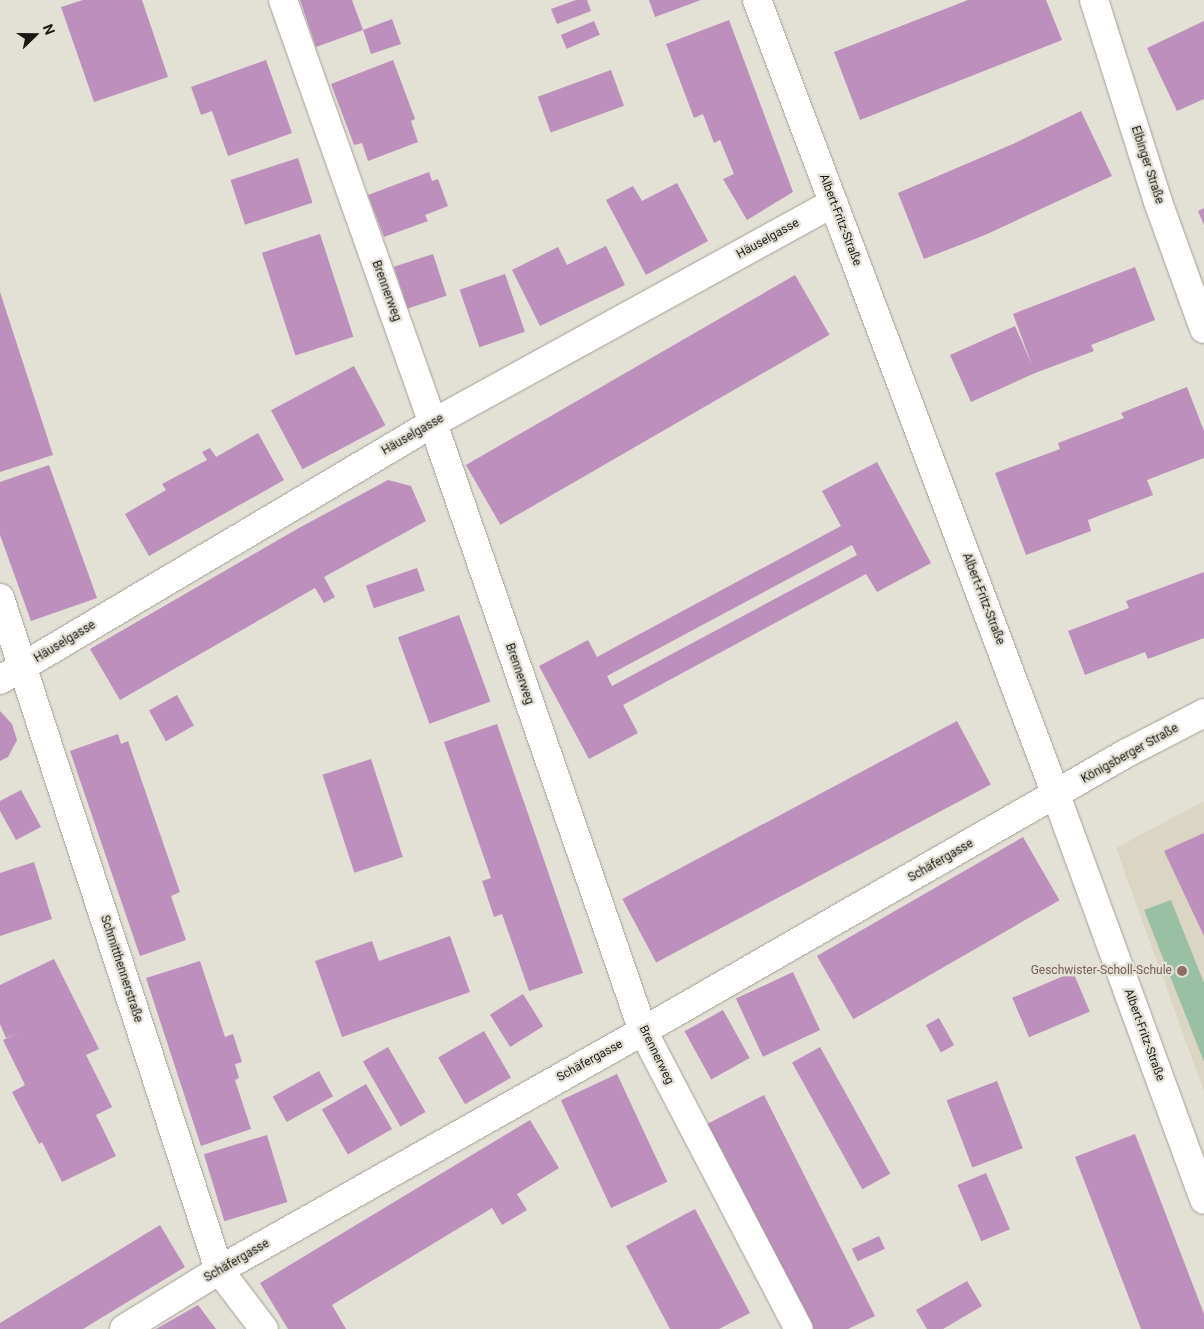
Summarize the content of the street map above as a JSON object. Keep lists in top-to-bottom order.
{
  "streets": {
    "street": [
      "Elbinger Straße",
      "Albert-Fritz-Straße",
      "Häuselgasse",
      "Brennerweg",
      "Königsberger Straße",
      "Schäfergasse",
      "Schmitthennerstraße"
    ]
  },
  "crossings": [
    ["Albert-Fritz-Straße", "Häuselgasse"],
    ["Albert-Fritz-Straße", "Königsberger Straße"],
    ["Albert-Fritz-Straße", "Schäfergasse"],
    ["Häuselgasse", "Brennerweg"],
    ["Häuselgasse", "Schmitthennerstraße"],
    ["Brennerweg", "Schäfergasse"],
    ["Königsberger Straße", "Schäfergasse"],
    ["Schäfergasse", "Schmitthennerstraße"]
  ],
  "places": ["Geschwister-Scholl-Schule"],
  "north": "right"
}
